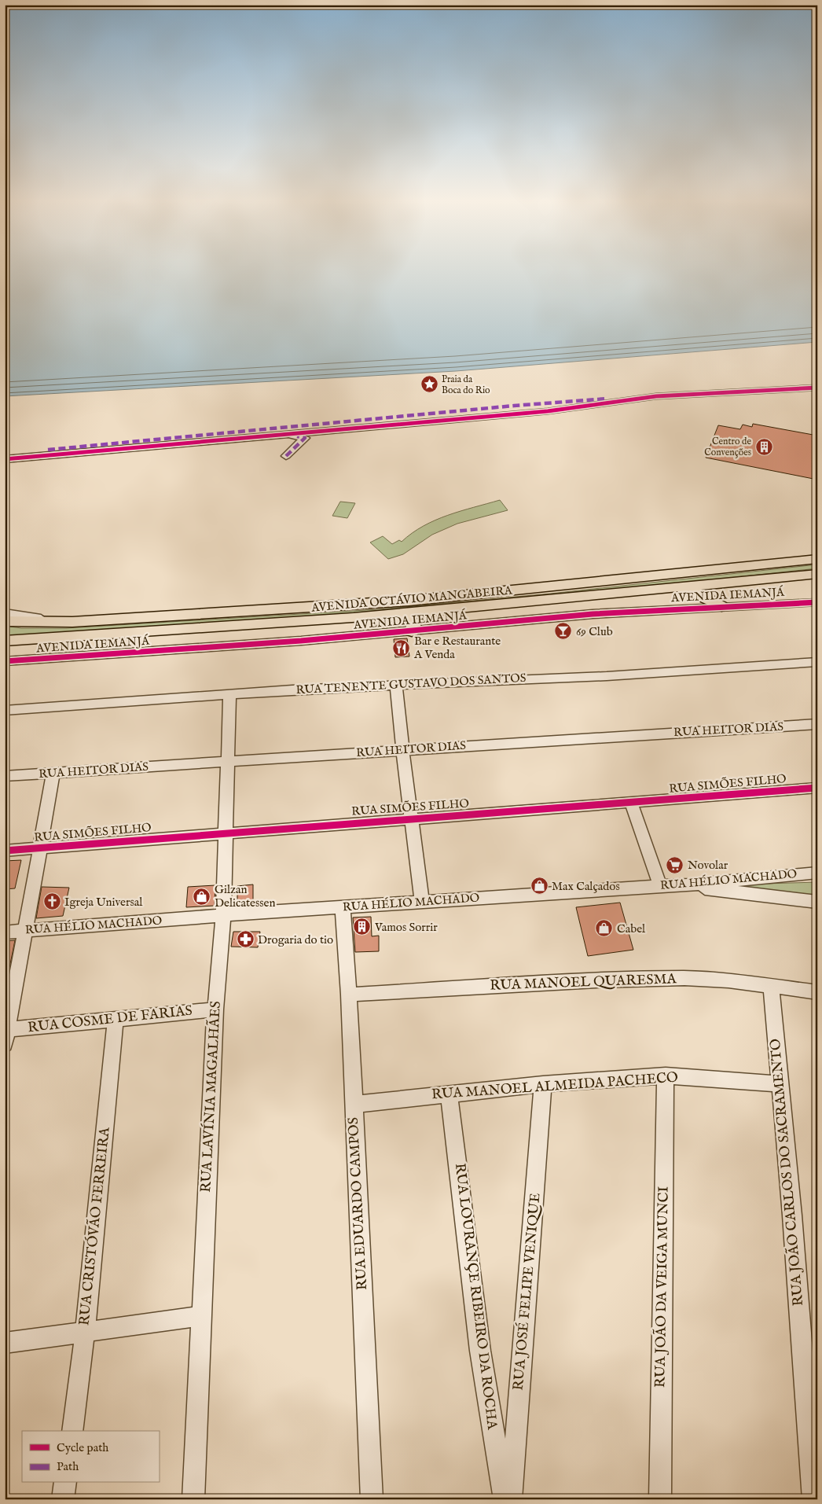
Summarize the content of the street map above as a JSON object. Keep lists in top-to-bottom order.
{
  "streets": {
    "main road": ["AVENIDA OCTÁVIO MANGABEIRA"],
    "street": [
      "AVENIDA IEMANJÁ",
      "RUA TENENTE GUSTAVO DOS SANTOS",
      "RUA HEITOR DIAS",
      "RUA SIMÕES FILHO",
      "RUA HÉLIO MACHADO",
      "RUA MANOEL QUARESMA",
      "RUA COSME DE FARIAS",
      "RUA MANOEL ALMEIDA PACHECO",
      "RUA LAVÍNIA MAGALHÃES",
      "RUA JOÃO CARLOS DO SACRAMENTO",
      "RUA EDUARDO CAMPOS",
      "RUA CRISTÓVÃO FERREIRA",
      "RUA JOÃO DA VEIGA MUNCI",
      "RUA JOSÉ FELIPE VENIQUE",
      "RUA LOURANÇE RIBEIRO DA ROCHA"
    ]
  },
  "crossings": [
    ["RUA TENENTE GUSTAVO DOS SANTOS", "RUA LAVÍNIA MAGALHÃES"],
    ["RUA HEITOR DIAS", "RUA LAVÍNIA MAGALHÃES"],
    ["RUA SIMÕES FILHO", "RUA LAVÍNIA MAGALHÃES"],
    ["RUA HÉLIO MACHADO", "RUA LAVÍNIA MAGALHÃES"],
    ["RUA HÉLIO MACHADO", "RUA EDUARDO CAMPOS"],
    ["RUA MANOEL QUARESMA", "RUA JOÃO CARLOS DO SACRAMENTO"],
    ["RUA MANOEL QUARESMA", "RUA EDUARDO CAMPOS"],
    ["RUA COSME DE FARIAS", "RUA LAVÍNIA MAGALHÃES"],
    ["RUA COSME DE FARIAS", "RUA CRISTÓVÃO FERREIRA"],
    ["RUA MANOEL ALMEIDA PACHECO", "RUA JOÃO CARLOS DO SACRAMENTO"],
    ["RUA MANOEL ALMEIDA PACHECO", "RUA EDUARDO CAMPOS"],
    ["RUA MANOEL ALMEIDA PACHECO", "RUA JOÃO DA VEIGA MUNCI"],
    ["RUA MANOEL ALMEIDA PACHECO", "RUA JOSÉ FELIPE VENIQUE"],
    ["RUA MANOEL ALMEIDA PACHECO", "RUA LOURANÇE RIBEIRO DA ROCHA"]
  ],
  "places": {
    "place": ["Praia da Boca do Rio"],
    "building": ["Centro de Convenções", "Vamos Sorrir"],
    "bar": ["69 Club"],
    "restaurant": ["Bar e Restaurante A Venda"],
    "supermarket": ["Novolar"],
    "shop": ["Max Calçados", "Gilzan Delicatessen", "Cabel"],
    "church": ["Igreja Universal"],
    "pharmacy": ["Drogaria do tio"]
  },
  "legend": ["Cycle path", "Path"]
}
